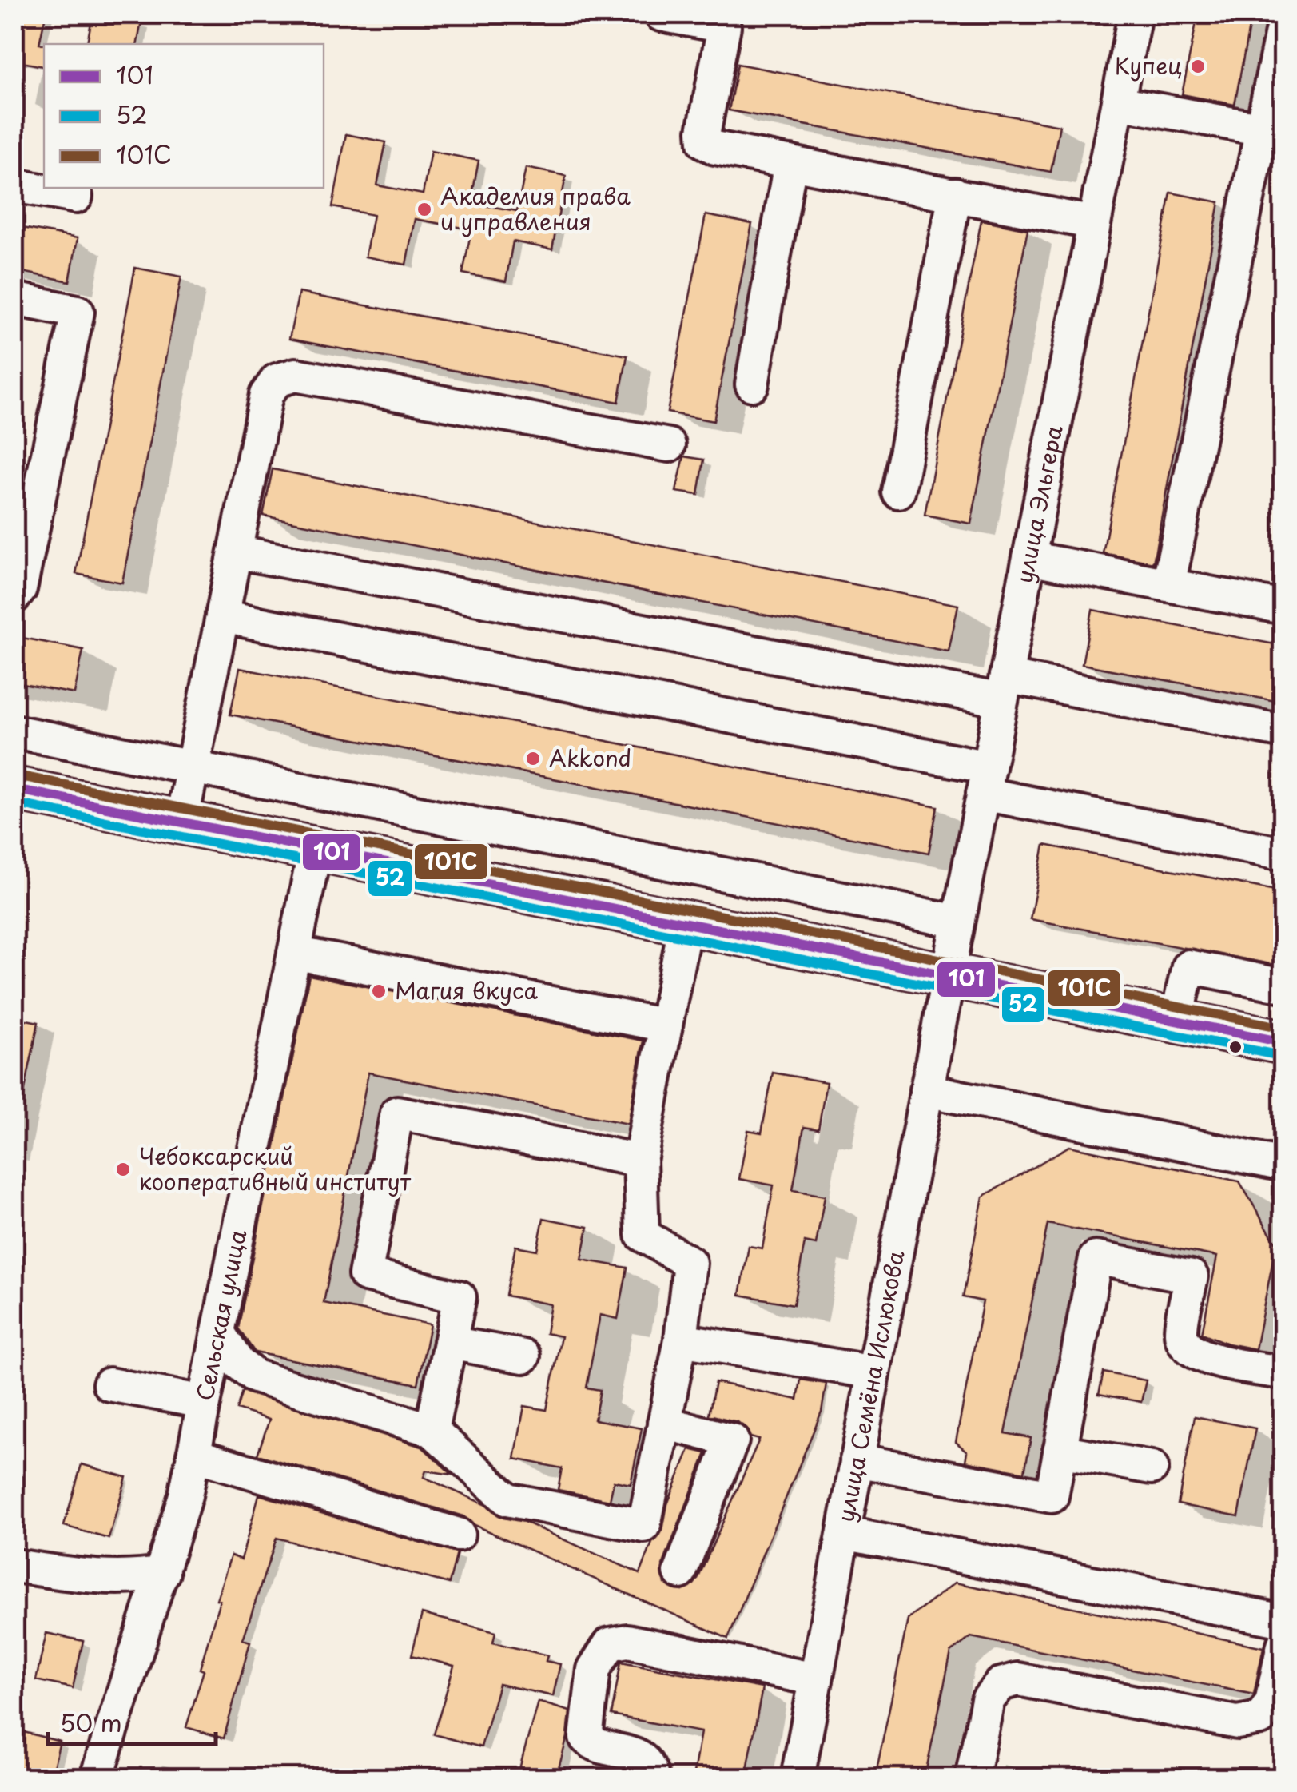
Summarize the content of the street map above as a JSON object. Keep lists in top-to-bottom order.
{
  "streets": {
    "street": ["улица Эльгера", "Сельская улица", "улица Семёна Ислюкова"]
  },
  "crossings": [
    ["улица Эльгера", "улица Семёна Ислюкова"]
  ],
  "places": [
    "Купец",
    "Академия права и управления",
    "Akkond",
    "Магия вкуса",
    "Чебоксарский кооперативный институт"
  ],
  "lines": ["transit line 101С", "transit line 101", "transit line 52"],
  "legend": ["101", "52", "101С"],
  "scale_bar": "50 m"
}
